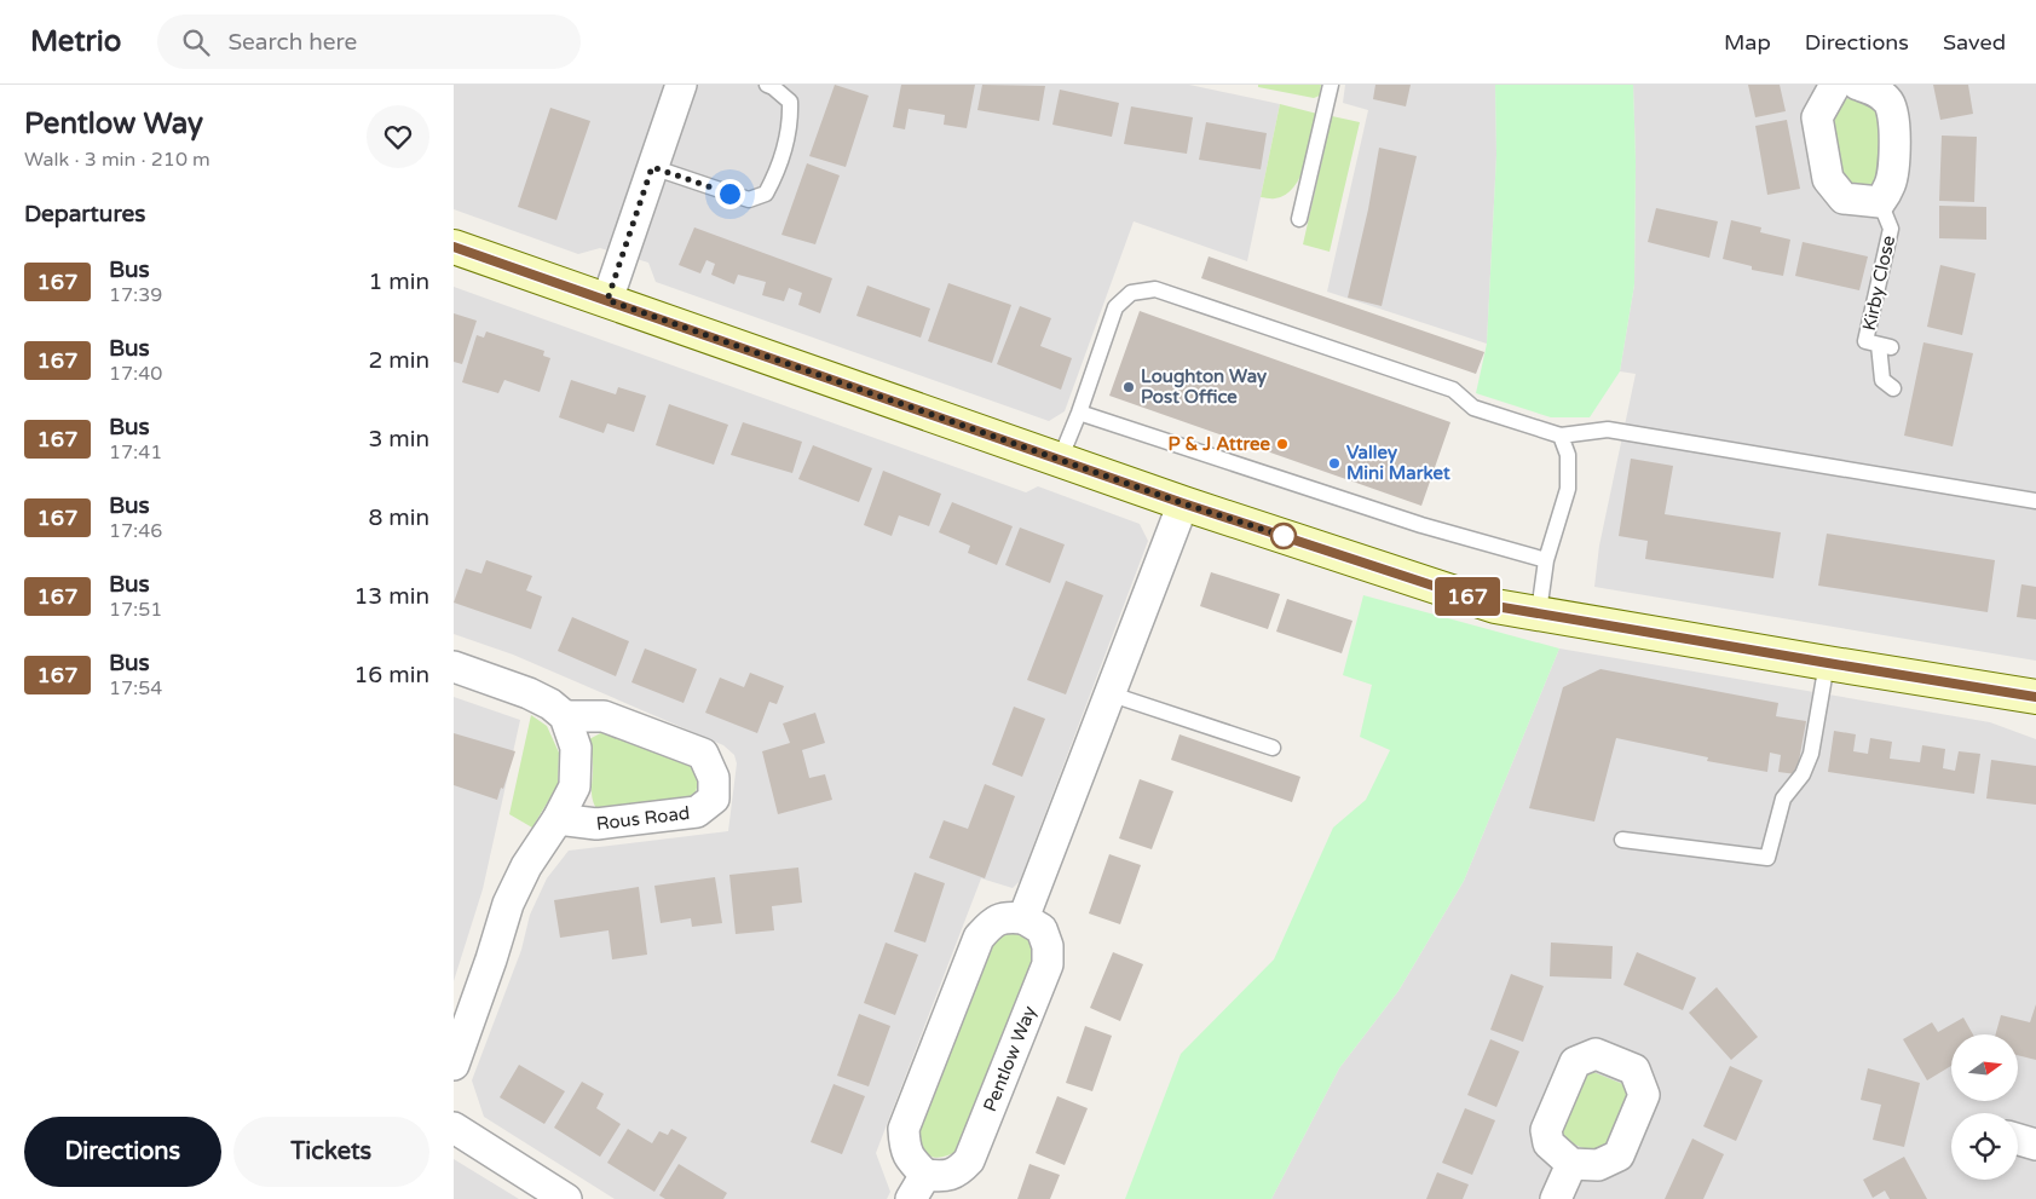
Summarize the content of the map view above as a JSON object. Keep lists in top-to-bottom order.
{
  "streets": {
    "street": ["Rous Road", "Pentlow Way"],
    "lane": ["Kirby Close"]
  },
  "places": ["Loughton Way Post Office", "P & J Attree", "Valley Mini Market"],
  "lines": ["bus line 167"],
  "north": "right",
  "page": {
    "header": "Metrio",
    "search": "Search here",
    "nav": ["Map", "Directions", "Saved"],
    "heading": [
      ["Pentlow Way", "Walk · 3 min · 210 m"],
      "Departures"
    ],
    "on_map": "167",
    "list": [
      {
        "mark": "167",
        "name": "Bus",
        "note": "17:39",
        "value": "1 min"
      },
      {
        "mark": "167",
        "name": "Bus",
        "note": "17:40",
        "value": "2 min"
      },
      {
        "mark": "167",
        "name": "Bus",
        "note": "17:41",
        "value": "3 min"
      },
      {
        "mark": "167",
        "name": "Bus",
        "note": "17:46",
        "value": "8 min"
      },
      {
        "mark": "167",
        "name": "Bus",
        "note": "17:51",
        "value": "13 min"
      },
      {
        "mark": "167",
        "name": "Bus",
        "note": "17:54",
        "value": "16 min"
      }
    ],
    "buttons": ["Directions", "Tickets"]
  }
}
